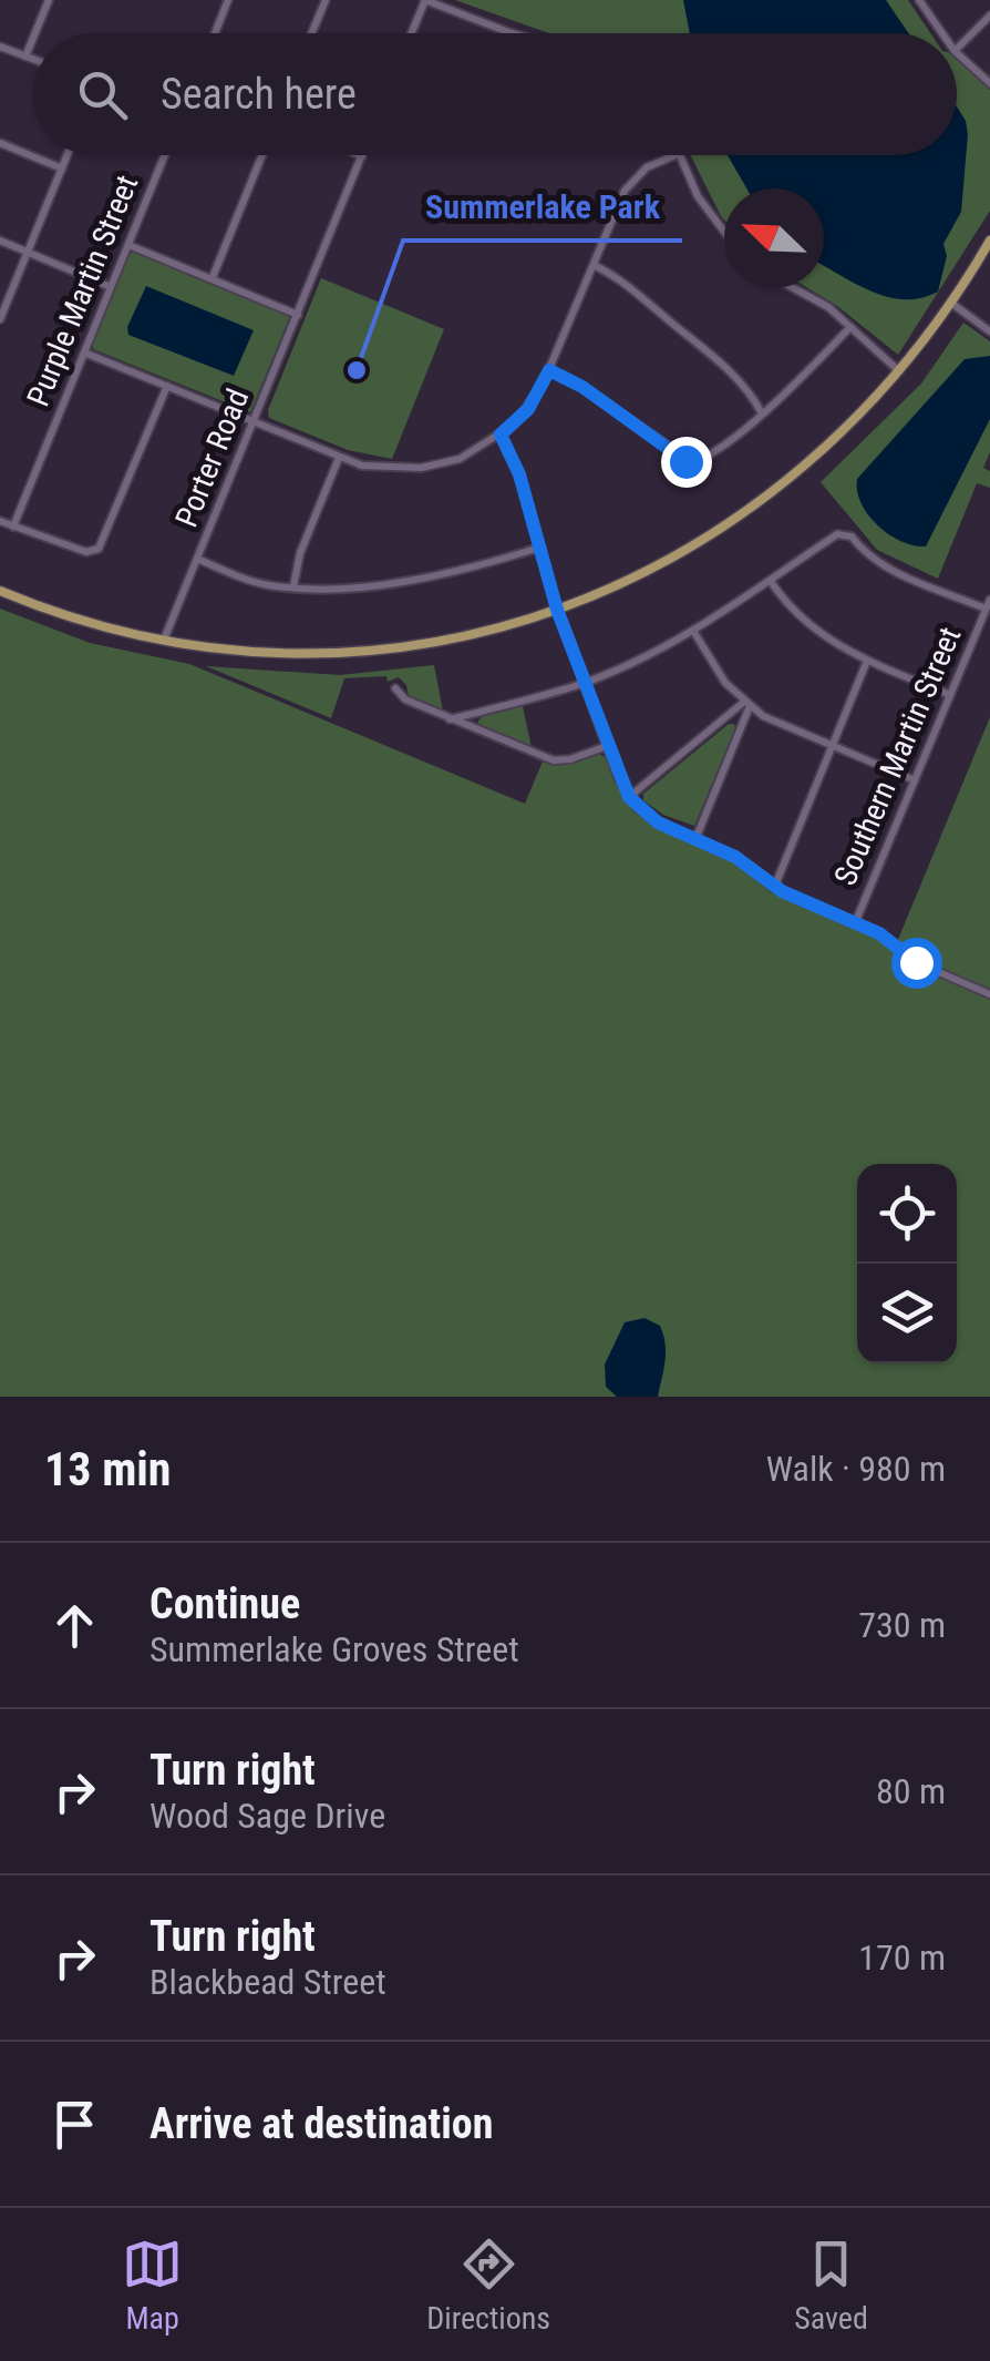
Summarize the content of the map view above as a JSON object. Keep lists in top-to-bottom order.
{
  "streets": {
    "street": ["Purple Martin Street", "Porter Road", "Southern Martin Street"]
  },
  "places": ["Summerlake Park"],
  "north": "top left",
  "page": {
    "search": "Search here",
    "heading": ["13 min", "Walk · 980 m"],
    "list": [
      ["Continue", "Summerlake Groves Street", "730 m"],
      ["Turn right", "Wood Sage Drive", "80 m"],
      ["Turn right", "Blackbead Street", "170 m"],
      "Arrive at destination"
    ],
    "nav": ["Map", "Directions", "Saved"]
  }
}
